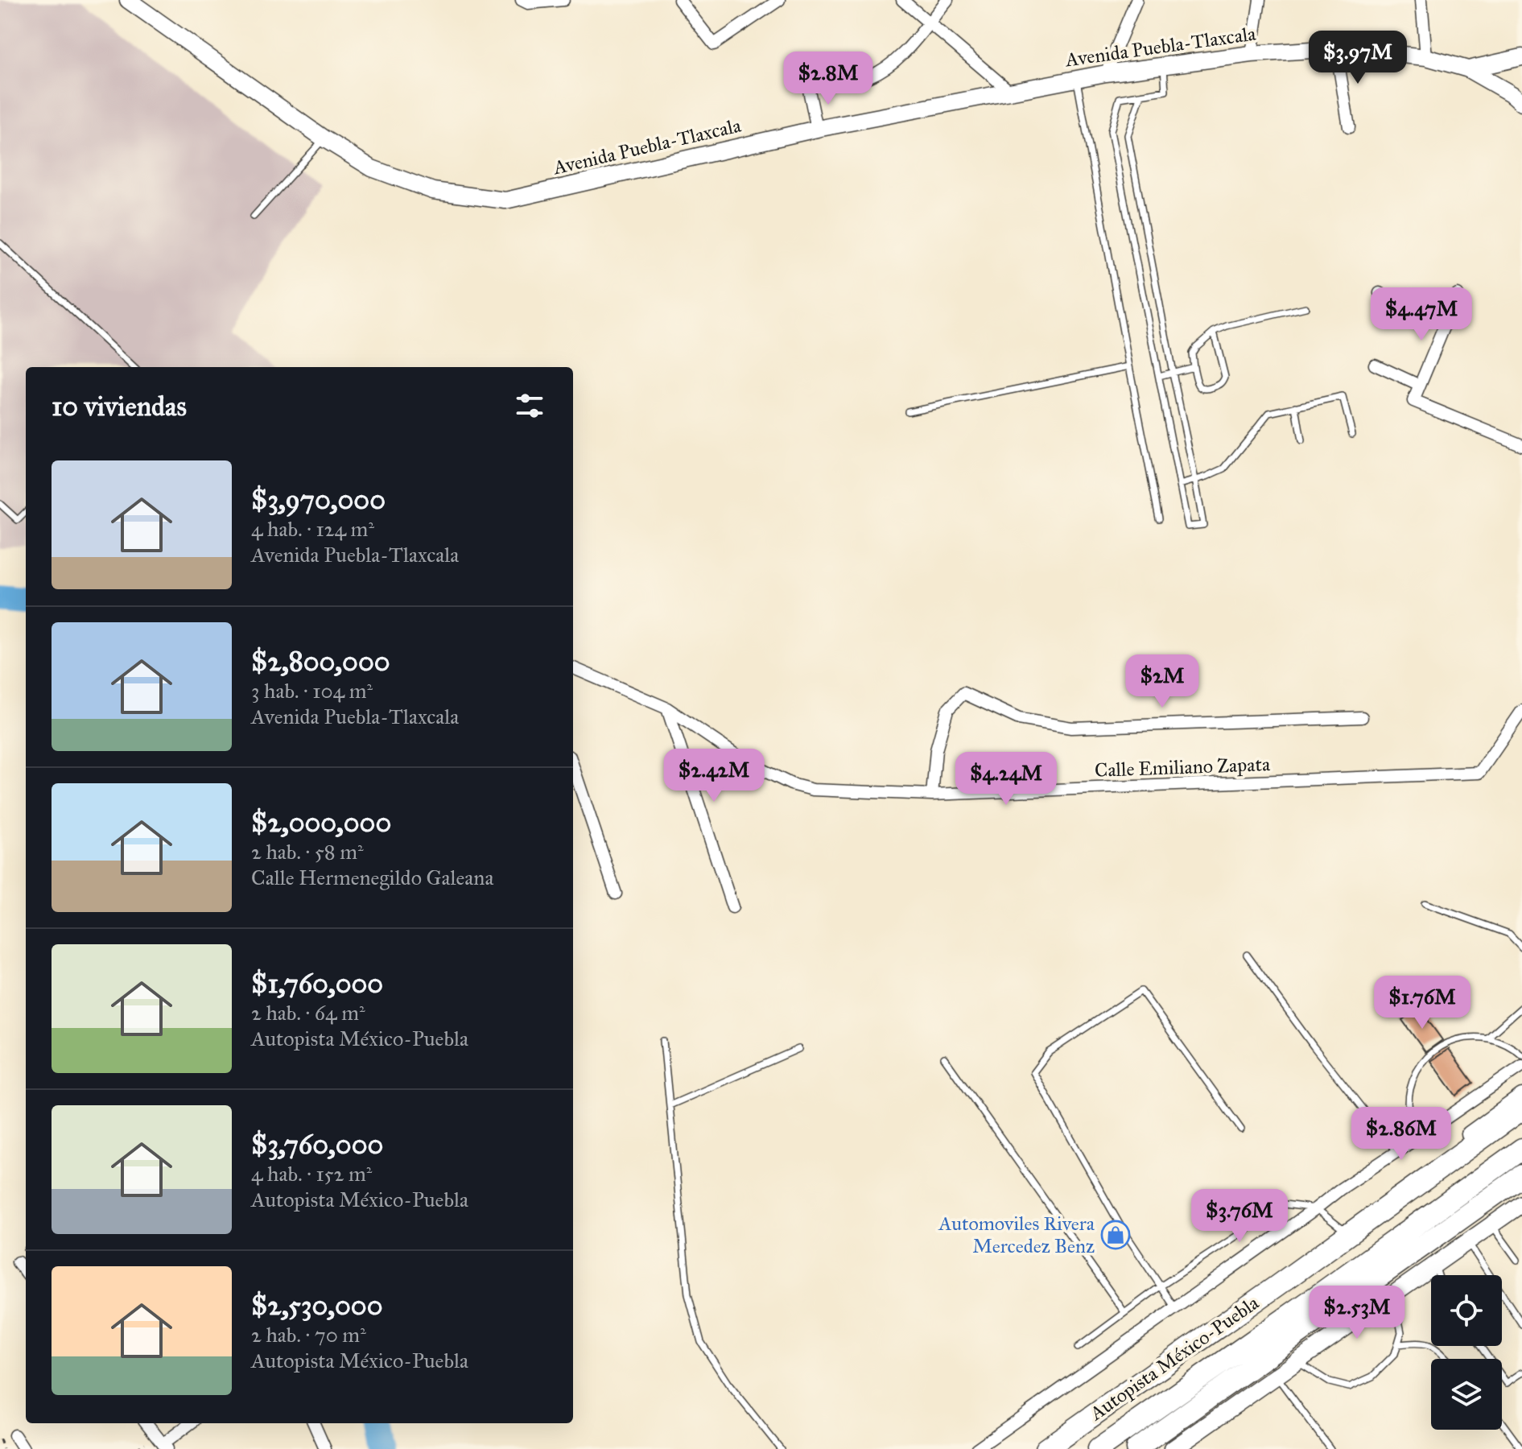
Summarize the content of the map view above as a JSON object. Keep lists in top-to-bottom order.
{
  "streets": {
    "highway": ["Autopista México-Puebla"],
    "main road": ["Avenida Puebla-Tlaxcala"],
    "street": ["Calle Emiliano Zapata"]
  },
  "places": {
    "shop": ["Automoviles Rivera Mercedez Benz"]
  },
  "page": {
    "price": [
      "$3.97M",
      "$2.8M",
      "$4.47M",
      "$2M",
      "$2.42M",
      "$4.24M",
      "$1.76M",
      "$2.86M",
      "$3.76M",
      "$2.53M"
    ],
    "heading": "10 viviendas",
    "list": [
      {
        "name": "$3,970,000",
        "note": "4 hab. · 124 m² · Avenida Puebla-Tlaxcala"
      },
      {
        "name": "$2,800,000",
        "note": "3 hab. · 104 m² · Avenida Puebla-Tlaxcala"
      },
      {
        "name": "$2,000,000",
        "note": "2 hab. · 58 m² · Calle Hermenegildo Galeana"
      },
      {
        "name": "$1,760,000",
        "note": "2 hab. · 64 m² · Autopista México-Puebla"
      },
      {
        "name": "$3,760,000",
        "note": "4 hab. · 152 m² · Autopista México-Puebla"
      },
      {
        "name": "$2,530,000",
        "note": "2 hab. · 70 m² · Autopista México-Puebla"
      }
    ]
  }
}
